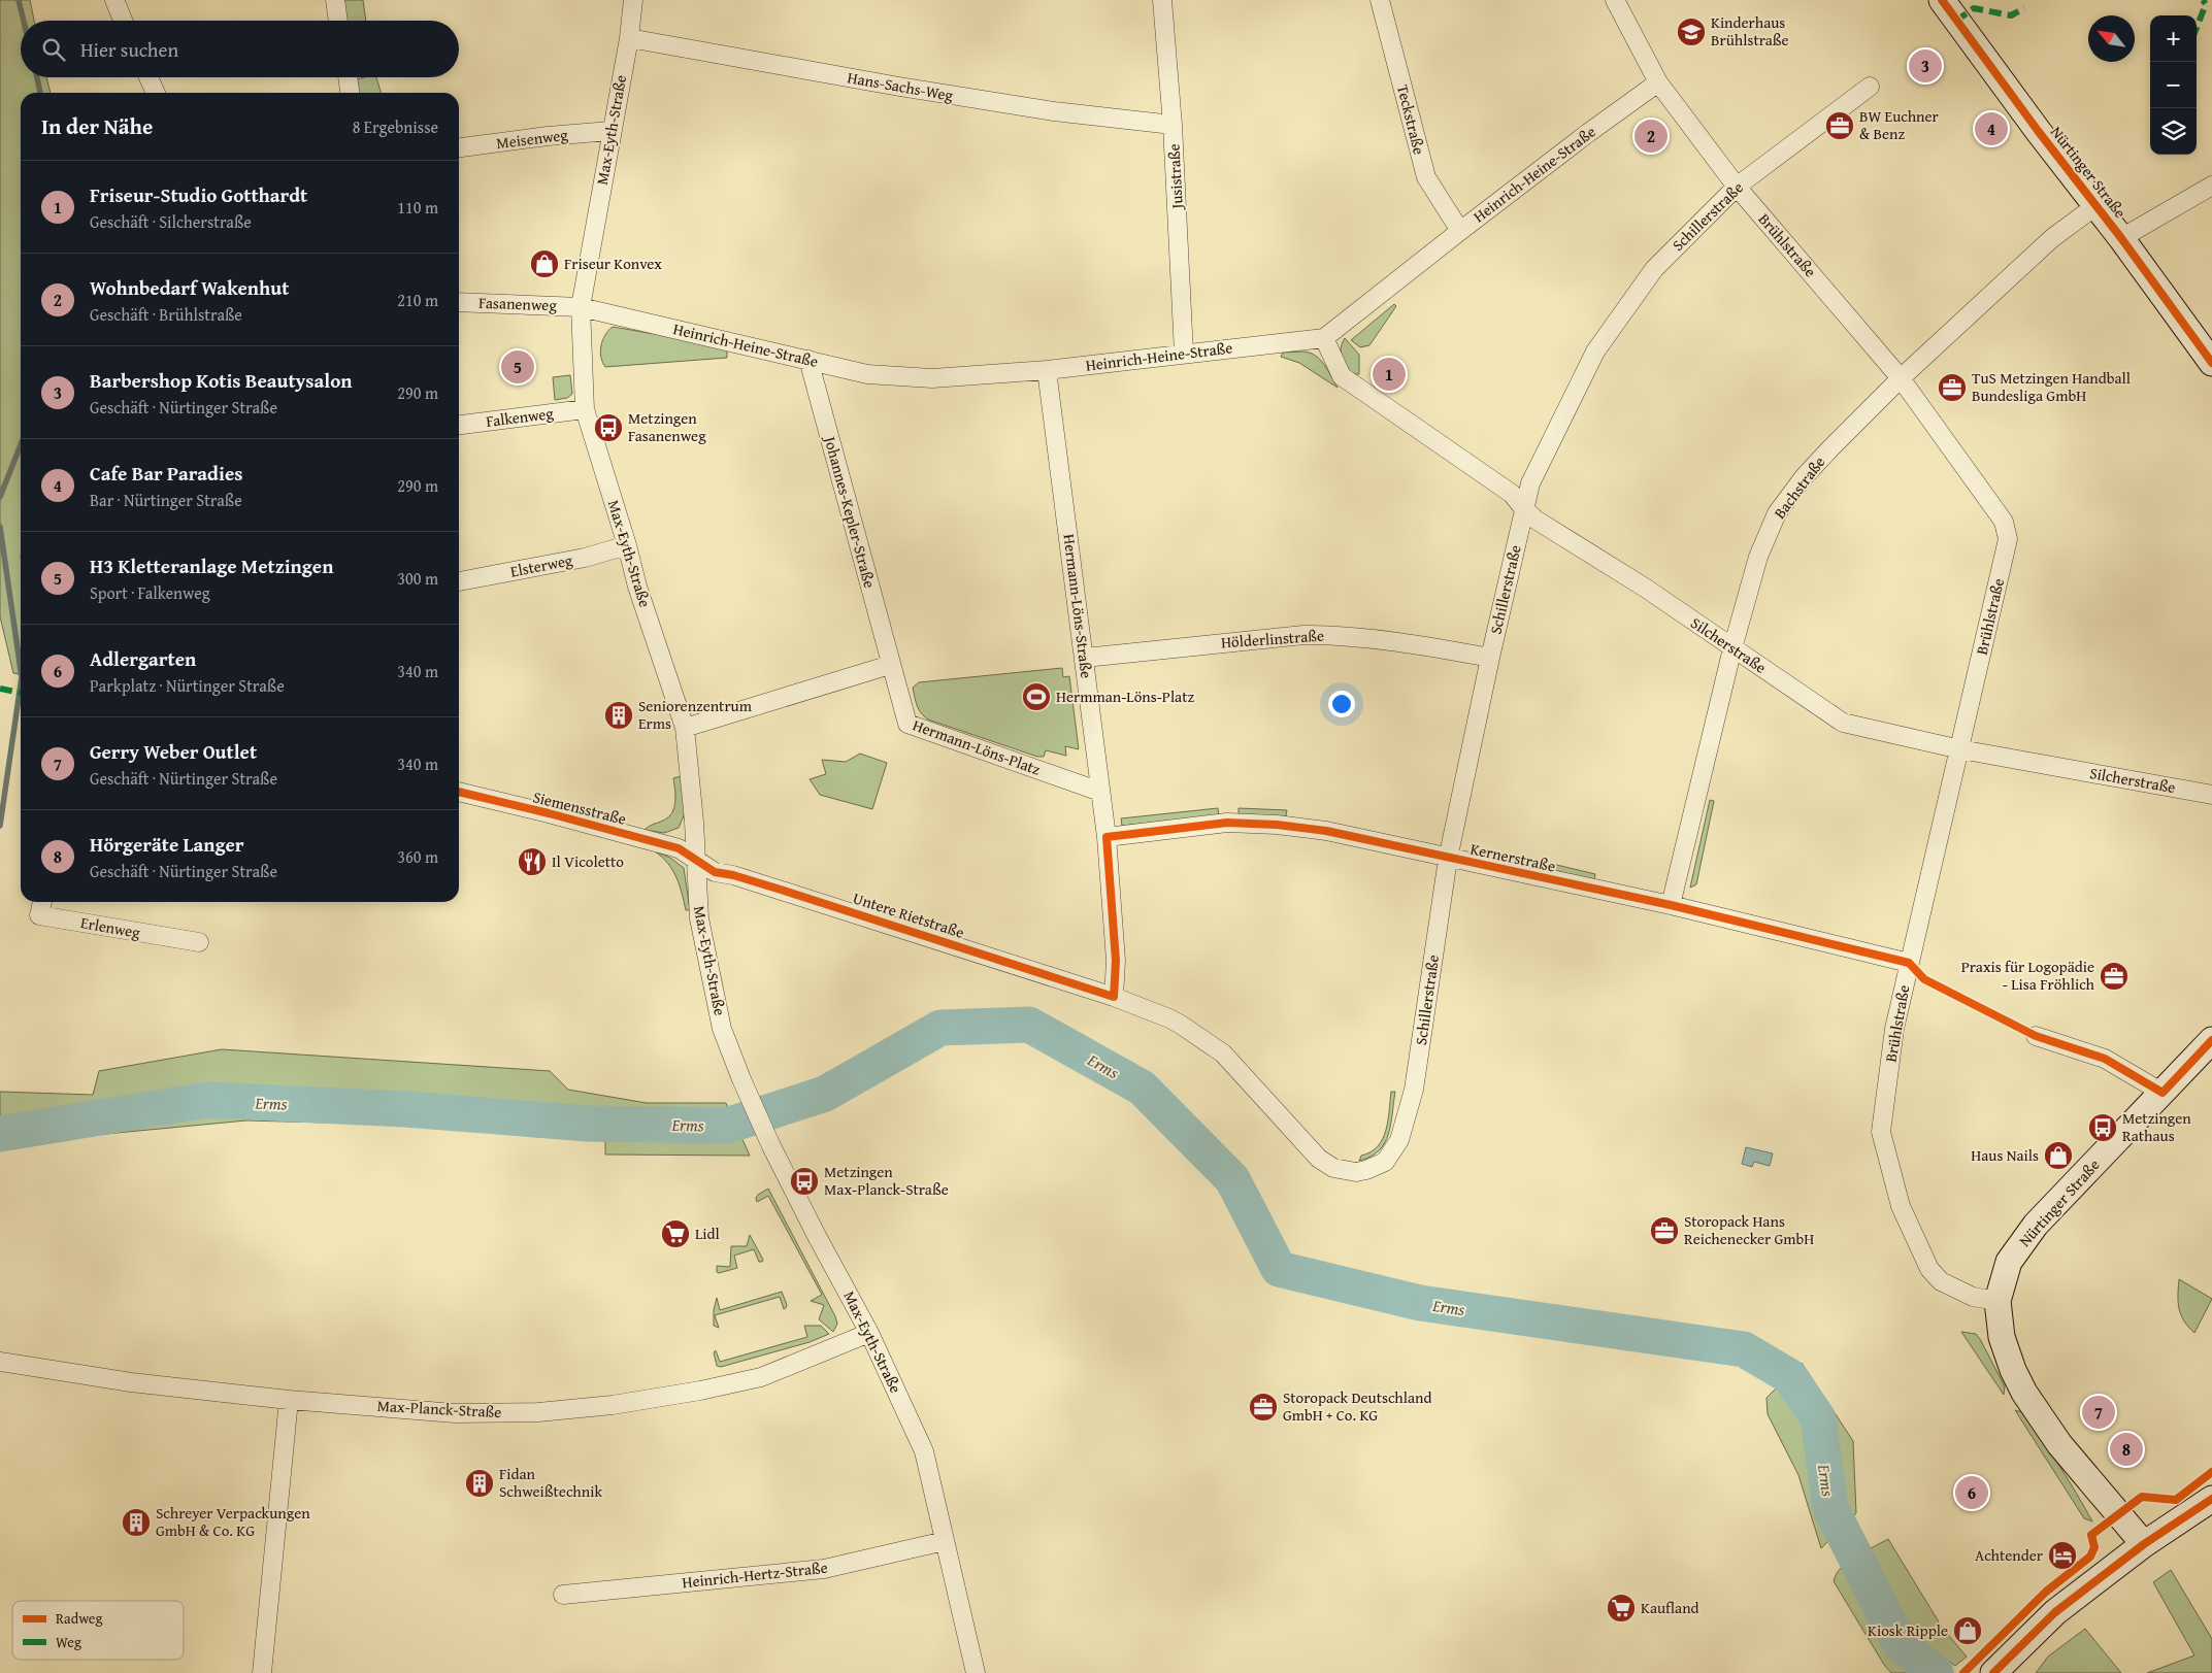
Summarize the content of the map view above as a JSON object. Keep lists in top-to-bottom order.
{
  "streets": {
    "main road": ["Nürtinger Straße"],
    "street": [
      "Hans-Sachs-Weg",
      "Teckstraße",
      "Max-Eyth-Straße",
      "Meisenweg",
      "Heinrich-Heine-Straße",
      "Jusistraße",
      "Schillerstraße",
      "Brühlstraße",
      "Fasanenweg",
      "Falkenweg",
      "Bachstraße",
      "Johannes-Kepler-Straße",
      "Elsterweg",
      "Hermann-Löns-Straße",
      "Hölderlinstraße",
      "Silcherstraße",
      "Hermann-Löns-Platz",
      "Siemensstraße",
      "Kernerstraße",
      "Untere Rietstraße",
      "Erlenweg",
      "Max-Planck-Straße",
      "Heinrich-Hertz-Straße"
    ]
  },
  "crossings": [
    ["Hans-Sachs-Weg", "Max-Eyth-Straße"],
    ["Hans-Sachs-Weg", "Jusistraße"],
    ["Teckstraße", "Heinrich-Heine-Straße"],
    ["Max-Eyth-Straße", "Meisenweg"],
    ["Max-Eyth-Straße", "Heinrich-Heine-Straße"],
    ["Max-Eyth-Straße", "Fasanenweg"],
    ["Max-Eyth-Straße", "Falkenweg"],
    ["Max-Eyth-Straße", "Elsterweg"],
    ["Max-Eyth-Straße", "Siemensstraße"],
    ["Max-Eyth-Straße", "Untere Rietstraße"],
    ["Max-Eyth-Straße", "Max-Planck-Straße"],
    ["Max-Eyth-Straße", "Heinrich-Hertz-Straße"],
    ["Nürtinger Straße", "Brühlstraße"],
    ["Nürtinger Straße", "Bachstraße"],
    ["Heinrich-Heine-Straße", "Jusistraße"],
    ["Heinrich-Heine-Straße", "Brühlstraße"],
    ["Heinrich-Heine-Straße", "Fasanenweg"],
    ["Heinrich-Heine-Straße", "Johannes-Kepler-Straße"],
    ["Heinrich-Heine-Straße", "Hermann-Löns-Straße"],
    ["Heinrich-Heine-Straße", "Silcherstraße"],
    ["Schillerstraße", "Brühlstraße"],
    ["Schillerstraße", "Hölderlinstraße"],
    ["Schillerstraße", "Silcherstraße"],
    ["Schillerstraße", "Kernerstraße"],
    ["Schillerstraße", "Untere Rietstraße"],
    ["Brühlstraße", "Bachstraße"],
    ["Brühlstraße", "Silcherstraße"],
    ["Brühlstraße", "Kernerstraße"],
    ["Bachstraße", "Silcherstraße"],
    ["Bachstraße", "Kernerstraße"],
    ["Johannes-Kepler-Straße", "Hermann-Löns-Platz"],
    ["Hermann-Löns-Straße", "Hölderlinstraße"],
    ["Hermann-Löns-Straße", "Hermann-Löns-Platz"],
    ["Hermann-Löns-Straße", "Kernerstraße"],
    ["Hermann-Löns-Straße", "Untere Rietstraße"],
    ["Siemensstraße", "Untere Rietstraße"]
  ],
  "water": ["Erms"],
  "places": {
    "school or university": ["Kinderhaus Brühlstraße"],
    "office": [
      "BW Euchner & Benz",
      "TuS Metzingen Handball Bundesliga GmbH",
      "Praxis für Logopädie - Lisa Fröhlich",
      "Storopack Hans Reichenecker GmbH",
      "Storopack Deutschland GmbH + Co. KG"
    ],
    "shop": ["Friseur Konvex", "Haus Nails", "Kiosk Ripple"],
    "bus stop": ["Metzingen Fasanenweg", "Metzingen Rathaus", "Metzingen Max-Planck-Straße"],
    "sports": ["Hermman-Löns-Platz"],
    "building": ["Seniorenzentrum Erms", "Fidan Schweißtechnik", "Schreyer Verpackungen GmbH & Co. KG"],
    "restaurant": ["Il Vicoletto"],
    "supermarket": ["Lidl", "Kaufland"],
    "hotel": ["Achtender"]
  },
  "legend": ["Radweg", "Weg"],
  "north": "top left",
  "page": {
    "map_buttons": ["+", "−"],
    "search": "Hier suchen",
    "pins": [
      "3",
      "4",
      "2",
      "5",
      "1",
      "7",
      "8",
      "6"
    ],
    "heading": ["In der Nähe", "8 Ergebnisse"],
    "list": [
      {
        "mark": "1",
        "name": "Friseur-Studio Gotthardt",
        "note": "Geschäft · Silcherstraße",
        "value": "110 m"
      },
      {
        "mark": "2",
        "name": "Wohnbedarf Wakenhut",
        "note": "Geschäft · Brühlstraße",
        "value": "210 m"
      },
      {
        "mark": "3",
        "name": "Barbershop Kotis Beautysalon",
        "note": "Geschäft · Nürtinger Straße",
        "value": "290 m"
      },
      {
        "mark": "4",
        "name": "Cafe Bar Paradies",
        "note": "Bar · Nürtinger Straße",
        "value": "290 m"
      },
      {
        "mark": "5",
        "name": "H3 Kletteranlage Metzingen",
        "note": "Sport · Falkenweg",
        "value": "300 m"
      },
      {
        "mark": "6",
        "name": "Adlergarten",
        "note": "Parkplatz · Nürtinger Straße",
        "value": "340 m"
      },
      {
        "mark": "7",
        "name": "Gerry Weber Outlet",
        "note": "Geschäft · Nürtinger Straße",
        "value": "340 m"
      },
      {
        "mark": "8",
        "name": "Hörgeräte Langer",
        "note": "Geschäft · Nürtinger Straße",
        "value": "360 m"
      }
    ]
  }
}
